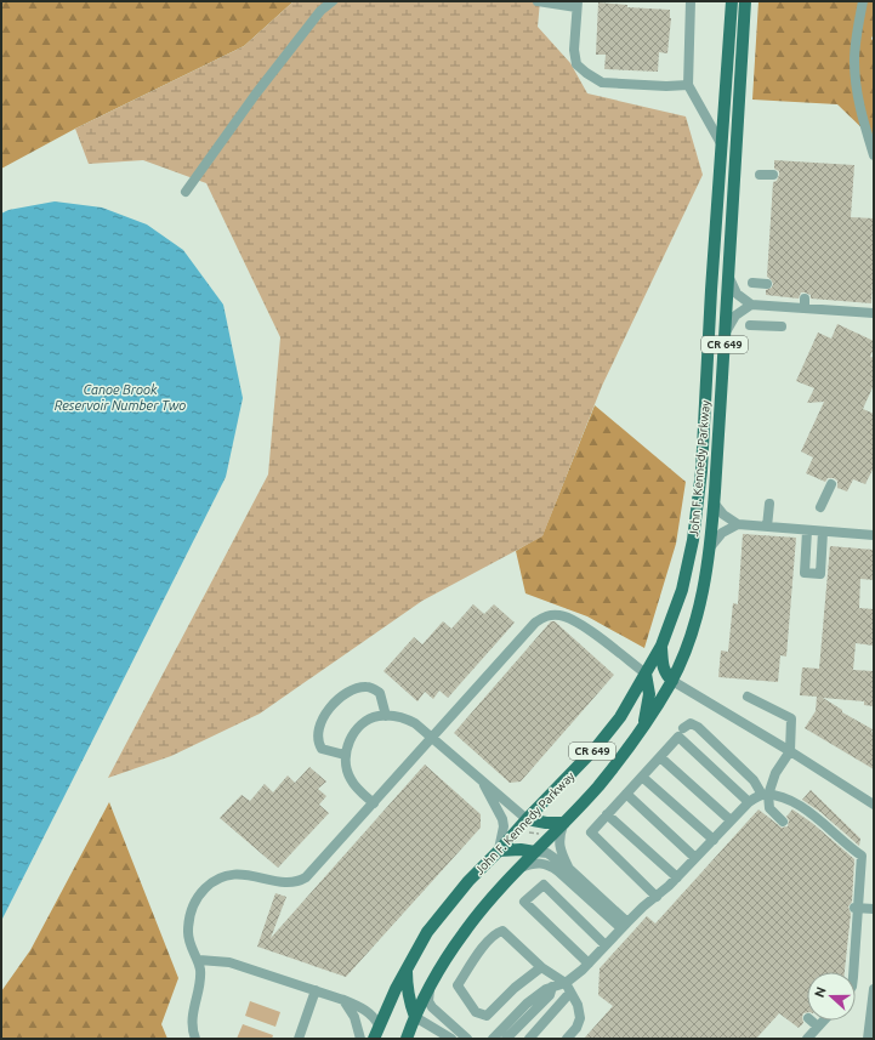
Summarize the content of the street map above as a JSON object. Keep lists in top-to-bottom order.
{
  "streets": {
    "main road": ["CR 649", "John F. Kennedy Parkway"]
  },
  "water": ["Canoe Brook Reservoir Number Two"],
  "north": "left"
}
